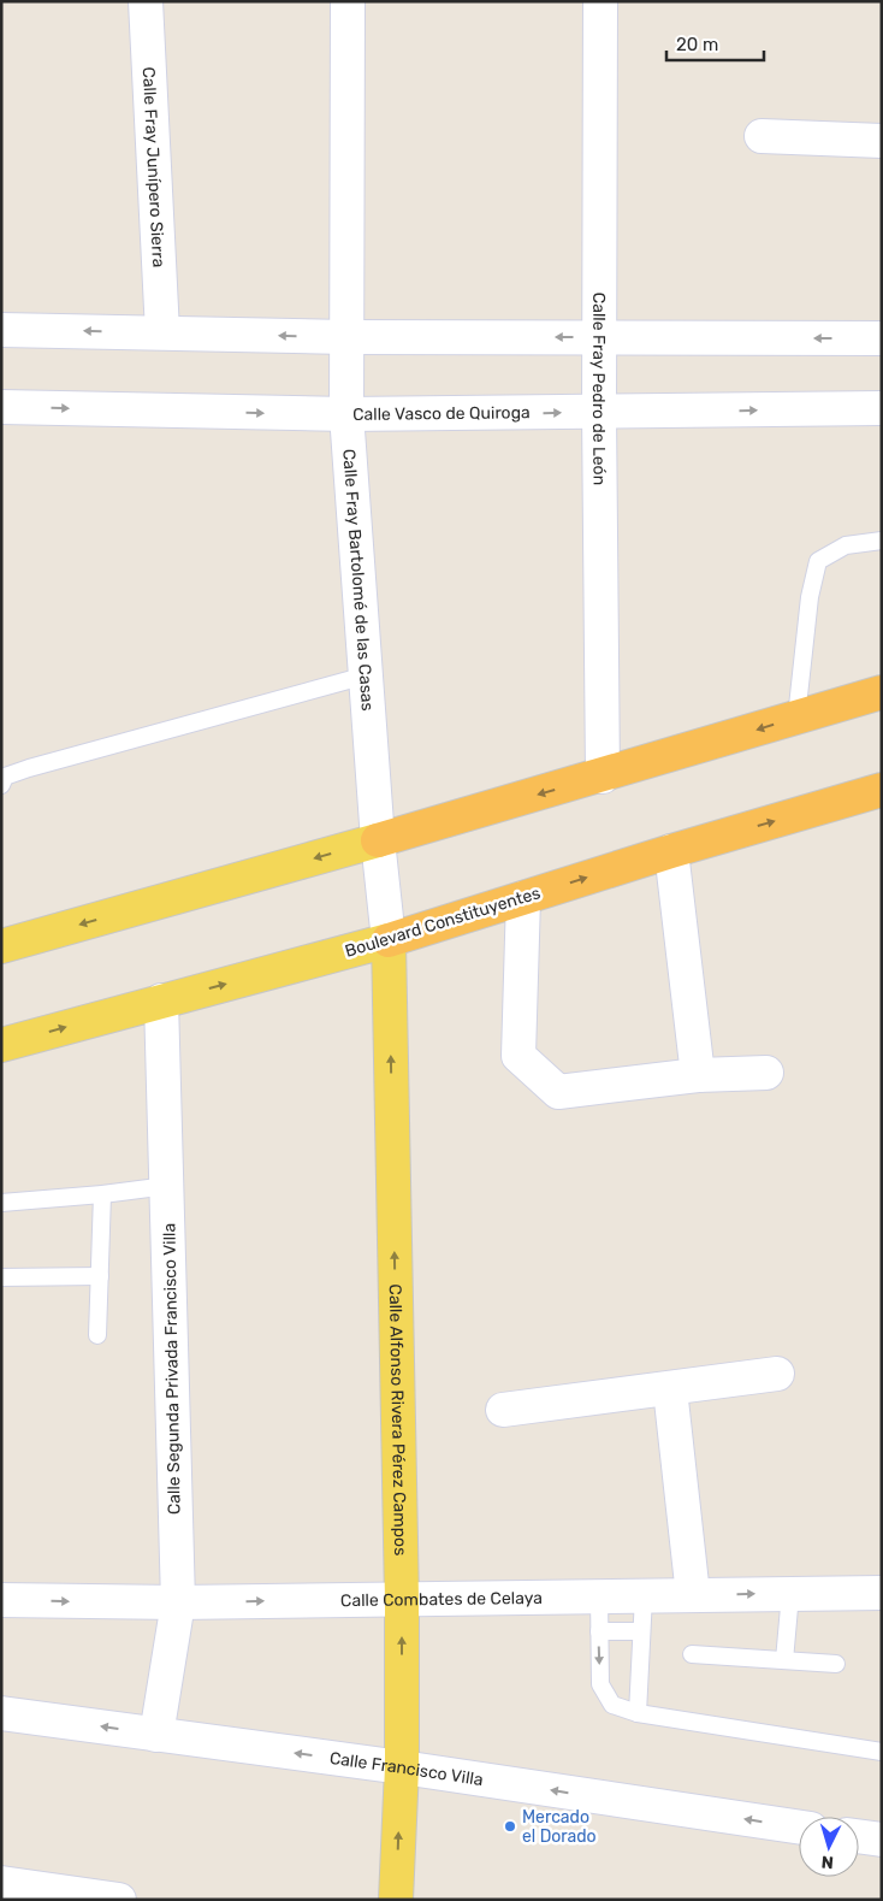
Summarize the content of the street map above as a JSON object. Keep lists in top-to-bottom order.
{
  "streets": {
    "highway": ["Boulevard Constituyentes"],
    "main road": ["Calle Alfonso Rivera Pérez Campos"],
    "street": [
      "Calle Fray Junípero Sierra",
      "Calle Fray Pedro de León",
      "Calle Vasco de Quiroga",
      "Calle Fray Bartolomé de las Casas",
      "Calle Segunda Privada Francisco Villa",
      "Calle Combates de Celaya",
      "Calle Francisco Villa"
    ]
  },
  "crossings": [
    ["Calle Fray Pedro de León", "Calle Vasco de Quiroga"],
    ["Calle Vasco de Quiroga", "Calle Fray Bartolomé de las Casas"],
    ["Calle Fray Bartolomé de las Casas", "Boulevard Constituyentes"],
    ["Calle Fray Bartolomé de las Casas", "Calle Alfonso Rivera Pérez Campos"],
    ["Boulevard Constituyentes", "Calle Segunda Privada Francisco Villa"],
    ["Boulevard Constituyentes", "Calle Alfonso Rivera Pérez Campos"],
    ["Calle Segunda Privada Francisco Villa", "Calle Combates de Celaya"],
    ["Calle Segunda Privada Francisco Villa", "Calle Francisco Villa"],
    ["Calle Alfonso Rivera Pérez Campos", "Calle Combates de Celaya"],
    ["Calle Alfonso Rivera Pérez Campos", "Calle Francisco Villa"]
  ],
  "one_way": ["Calle Alfonso Rivera Pérez Campos", "Calle Francisco Villa"],
  "places": ["Mercado el Dorado"],
  "scale_bar": "20 m",
  "north": "bottom"
}
